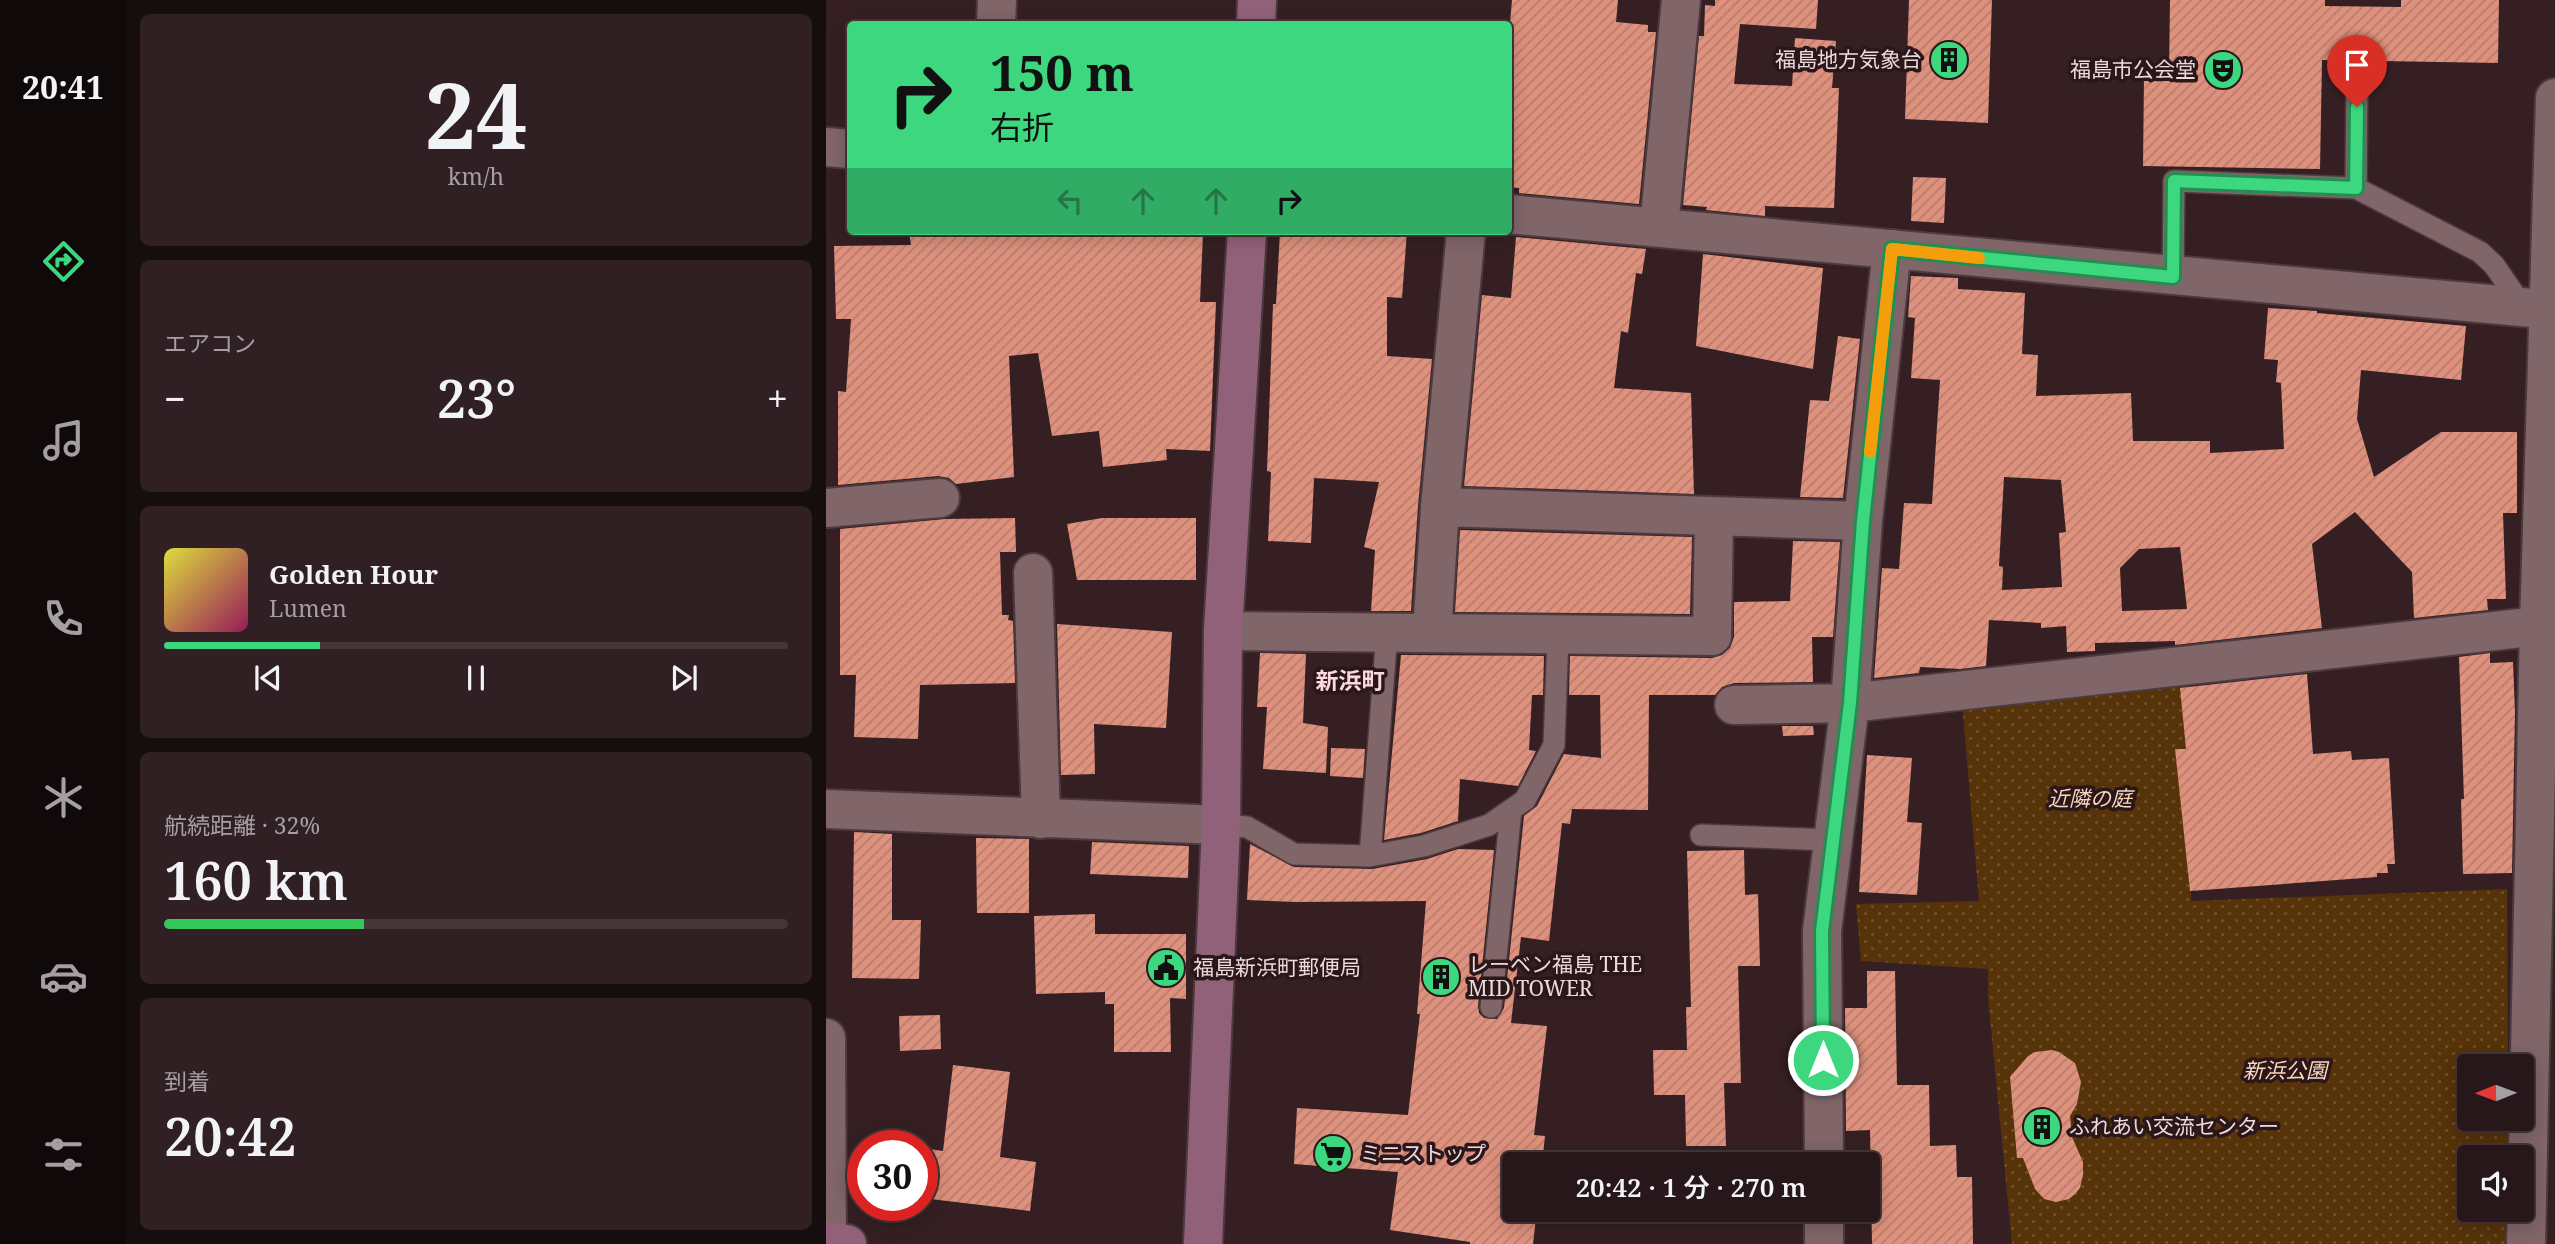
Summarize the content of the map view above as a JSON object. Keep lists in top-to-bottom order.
{
  "districts": ["新浜町"],
  "parks": ["近隣の庭", "新浜公園"],
  "places": {
    "building": ["福島地方気象台", "レーベン福島 THE MID TOWER", "ふれあい交流センター"],
    "theatre": ["福島市公会堂"],
    "public building": ["福島新浜町郵便局"],
    "supermarket": ["ミニストップ"]
  },
  "north": "left",
  "page": {
    "tabs": "20:41",
    "tile": [
      ["24", "km/h"],
      "エアコン",
      ["航続距離 · 32%", "160 km"],
      ["到着", "20:42"]
    ],
    "turn": ["150 m", "右折"],
    "heat": ["−", "23°", "+"],
    "song": ["Golden Hour", "Lumen"],
    "limit": "30",
    "trip": "20:42 · 1 分 · 270 m"
  }
}
